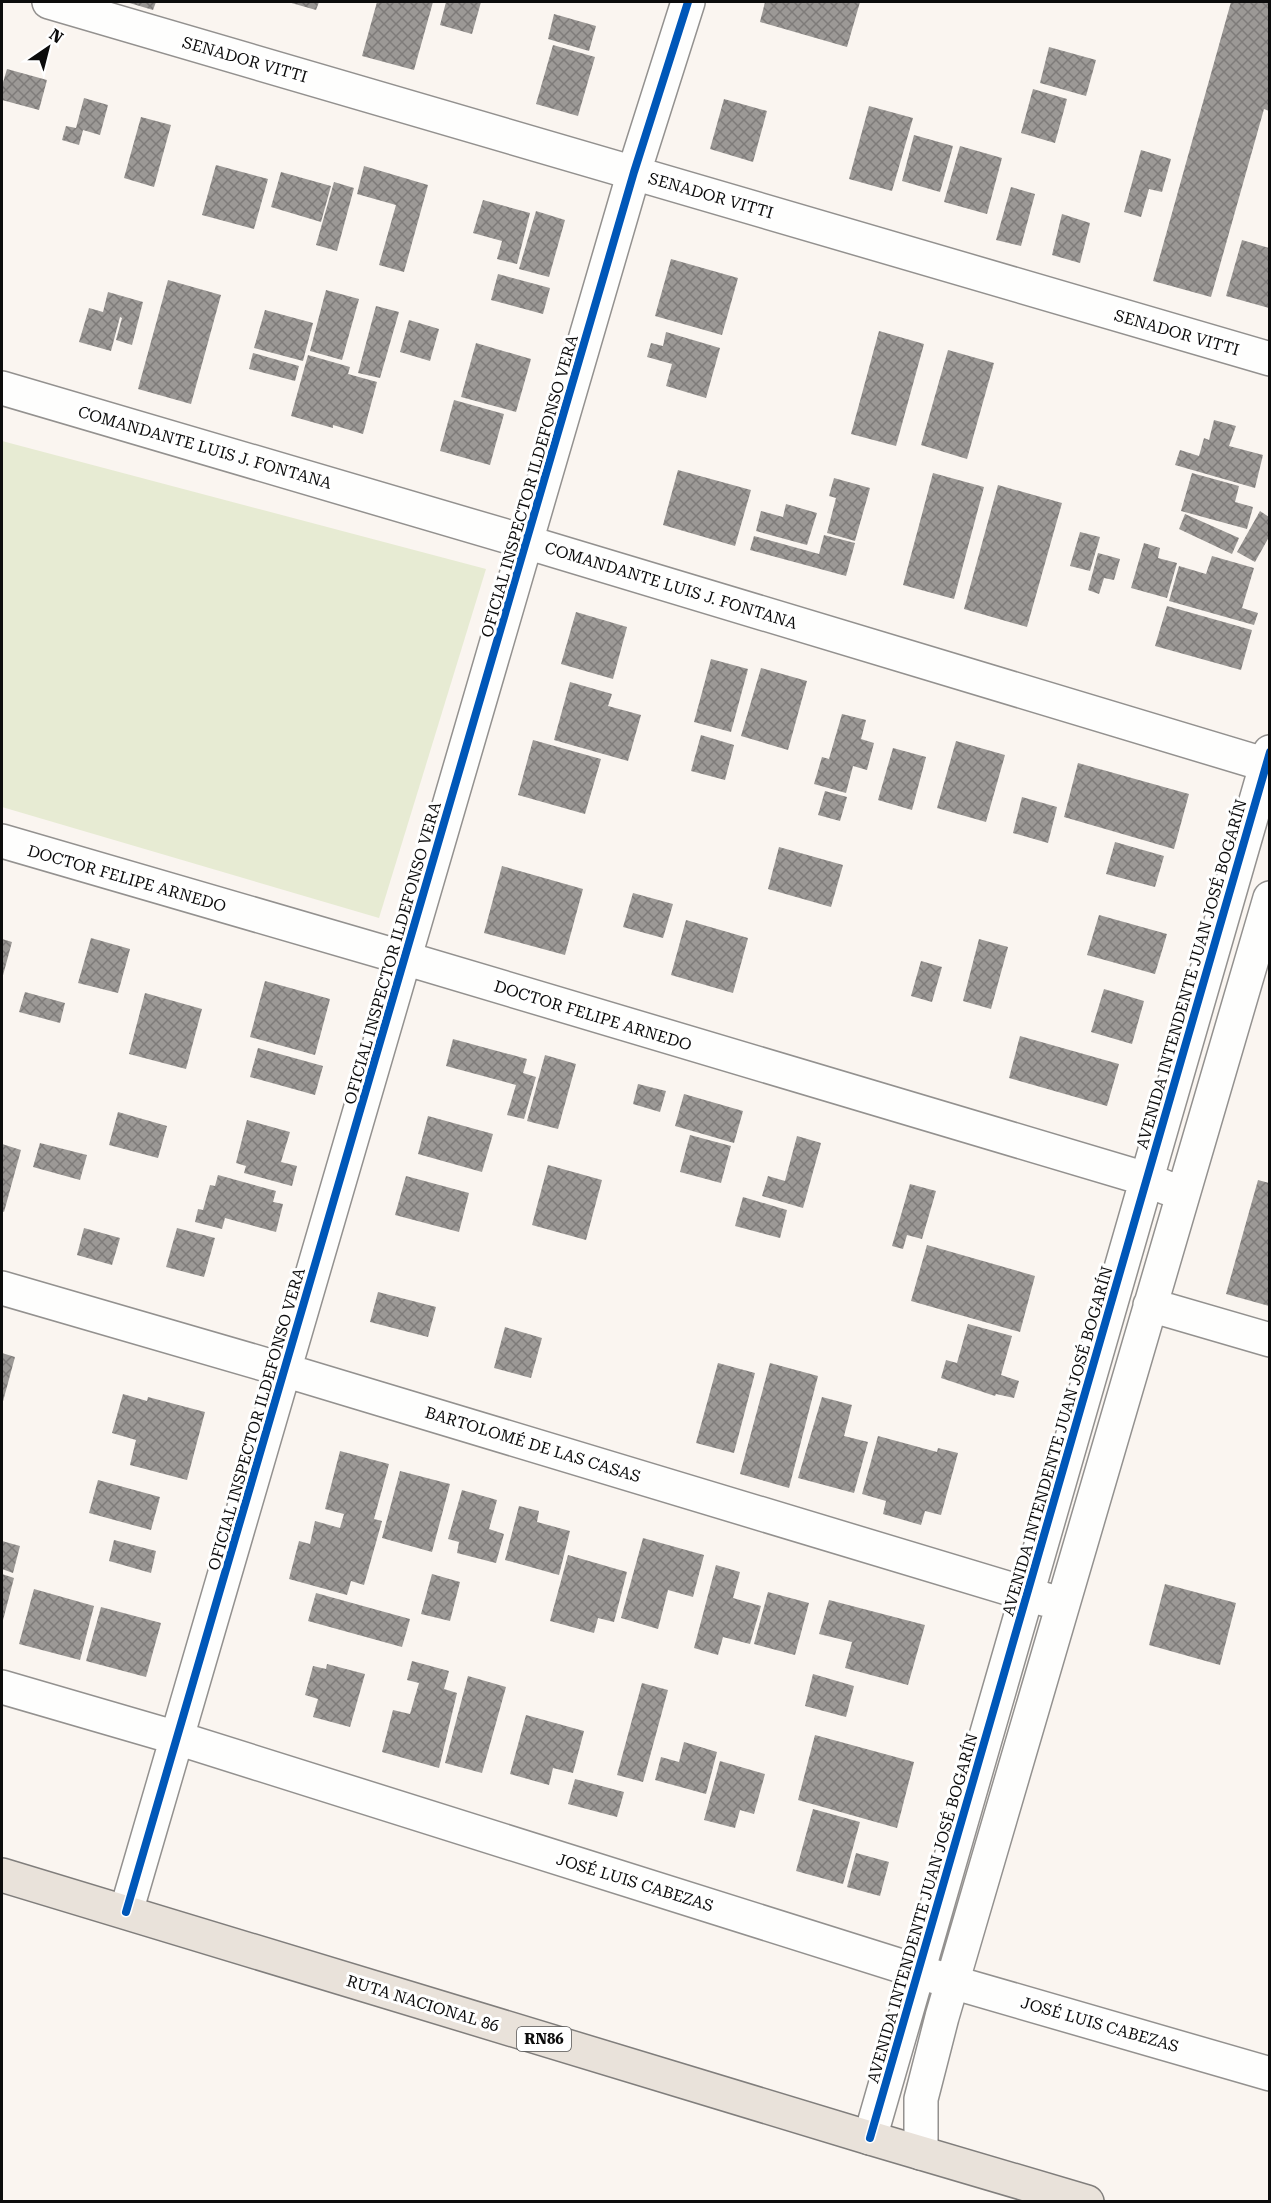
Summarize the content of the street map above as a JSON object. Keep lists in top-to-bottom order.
{
  "streets": {
    "main road": ["RUTA NACIONAL 86", "RN86"],
    "street": [
      "SENADOR VITTI",
      "COMANDANTE LUIS J. FONTANA",
      "OFICIAL INSPECTOR ILDEFONSO VERA",
      "DOCTOR FELIPE ARNEDO",
      "AVENIDA INTENDENTE JUAN JOSÉ BOGARÍN",
      "BARTOLOMÉ DE LAS CASAS",
      "JOSÉ LUIS CABEZAS"
    ]
  },
  "crossings": [
    ["SENADOR VITTI", "OFICIAL INSPECTOR ILDEFONSO VERA"],
    ["COMANDANTE LUIS J. FONTANA", "OFICIAL INSPECTOR ILDEFONSO VERA"],
    ["COMANDANTE LUIS J. FONTANA", "AVENIDA INTENDENTE JUAN JOSÉ BOGARÍN"],
    ["OFICIAL INSPECTOR ILDEFONSO VERA", "DOCTOR FELIPE ARNEDO"],
    ["OFICIAL INSPECTOR ILDEFONSO VERA", "BARTOLOMÉ DE LAS CASAS"],
    ["OFICIAL INSPECTOR ILDEFONSO VERA", "JOSÉ LUIS CABEZAS"],
    ["OFICIAL INSPECTOR ILDEFONSO VERA", "RUTA NACIONAL 86"],
    ["DOCTOR FELIPE ARNEDO", "AVENIDA INTENDENTE JUAN JOSÉ BOGARÍN"],
    ["AVENIDA INTENDENTE JUAN JOSÉ BOGARÍN", "BARTOLOMÉ DE LAS CASAS"],
    ["AVENIDA INTENDENTE JUAN JOSÉ BOGARÍN", "JOSÉ LUIS CABEZAS"],
    ["AVENIDA INTENDENTE JUAN JOSÉ BOGARÍN", "RUTA NACIONAL 86"]
  ],
  "north": "top right"
}
